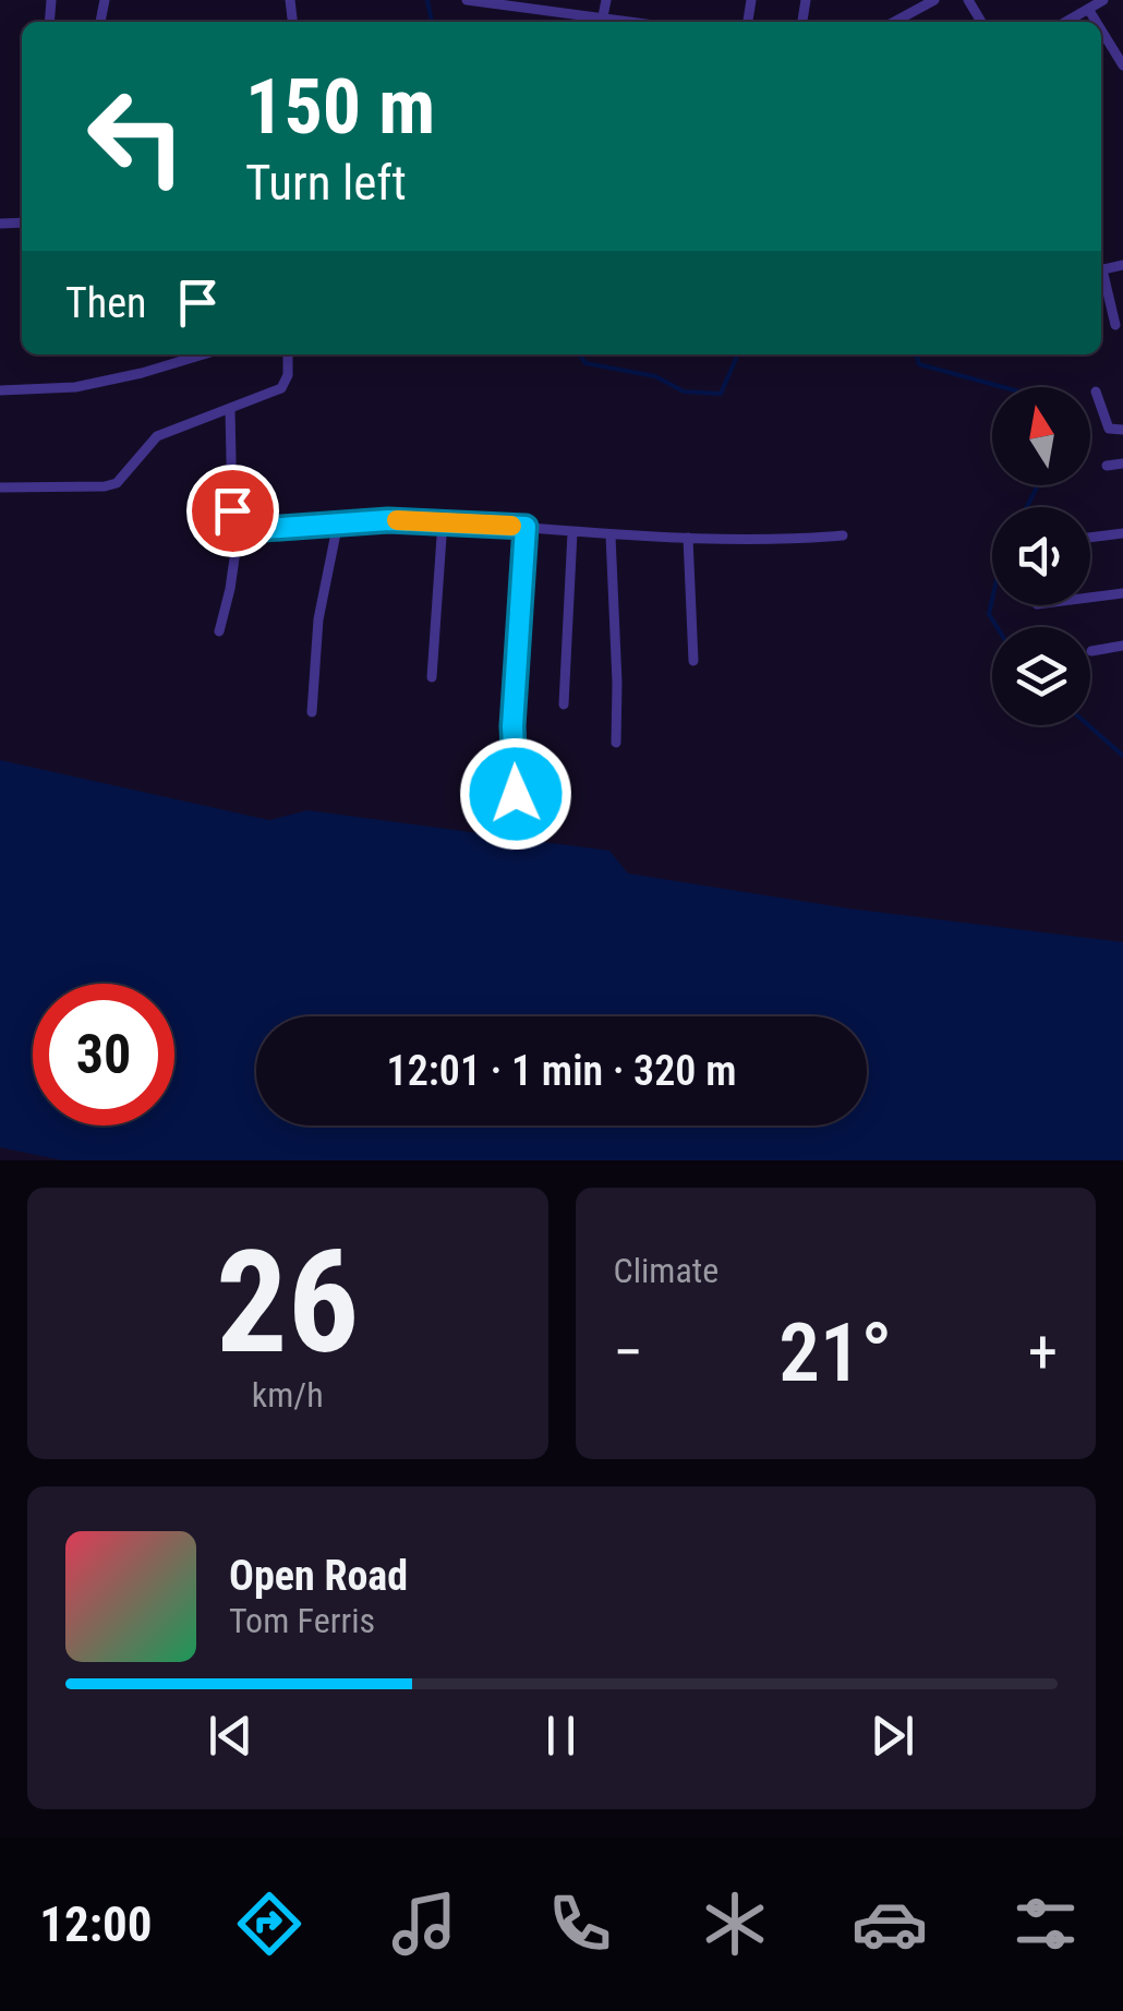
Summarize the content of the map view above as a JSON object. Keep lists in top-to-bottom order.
{
  "north": "top",
  "page": {
    "turn": ["150 m", "Turn left"],
    "then": "Then",
    "limit": "30",
    "trip": "12:01 · 1 min · 320 m",
    "tile": [
      ["26", "km/h"],
      "Climate"
    ],
    "heat": ["−", "21°", "+"],
    "song": ["Open Road", "Tom Ferris"],
    "tabs": "12:00"
  }
}
